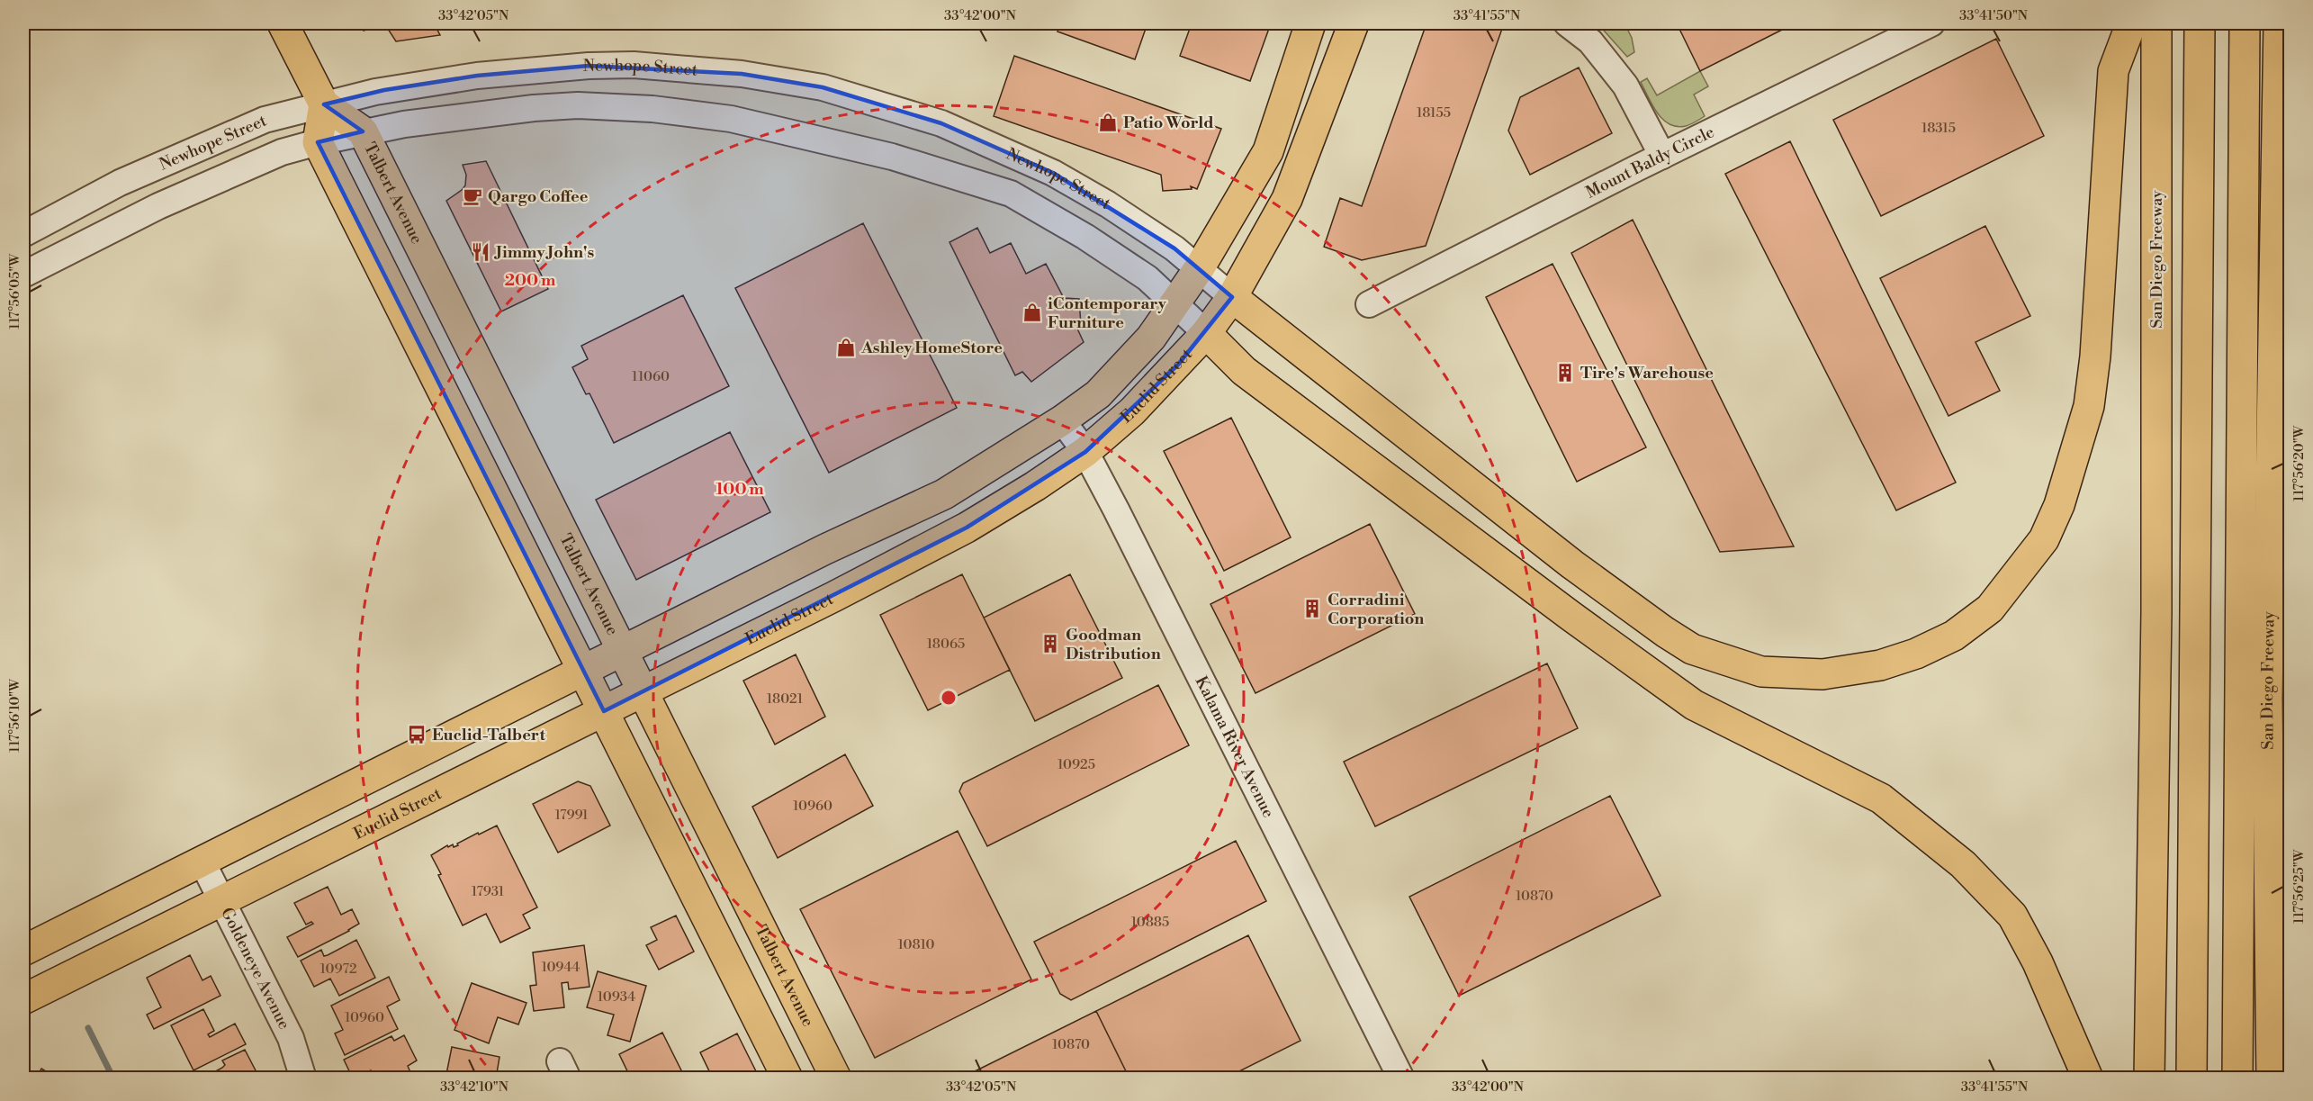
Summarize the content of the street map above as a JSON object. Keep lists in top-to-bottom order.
{
  "streets": {
    "main road": ["Talbert Avenue", "San Diego Freeway", "Euclid Street"],
    "street": [
      "Newhope Street",
      "Mount Baldy Circle",
      "Kalama River Avenue",
      "Goldeneye Avenue"
    ]
  },
  "crossings": [
    ["Newhope Street", "Talbert Avenue"],
    ["Newhope Street", "Euclid Street"],
    ["Talbert Avenue", "Euclid Street"],
    ["Euclid Street", "Kalama River Avenue"],
    ["Euclid Street", "Goldeneye Avenue"]
  ],
  "places": {
    "shop": ["Patio World", "iContemporary Furniture", "Ashley HomeStore"],
    "cafe": ["Qargo Coffee"],
    "restaurant": ["Jimmy John's"],
    "building": ["Tire's Warehouse", "Corradini Corporation", "Goodman Distribution"],
    "bus stop": ["Euclid-Talbert"]
  },
  "house_numbers": [
    "18155",
    "18315",
    "11060",
    "18065",
    "18021",
    "10925",
    "10960",
    "17991",
    "17931",
    "10870",
    "10885",
    "10810",
    "10944",
    "10972",
    "10934",
    "10960",
    "10870"
  ],
  "coordinates": [
    "33°42'05\"N",
    "33°42'00\"N",
    "33°41'55\"N",
    "33°41'50\"N",
    "117°56'05\"W",
    "117°56'20\"W",
    "117°56'10\"W",
    "117°56'25\"W",
    "33°42'10\"N"
  ],
  "rings": ["200 m", "100 m"]
}
